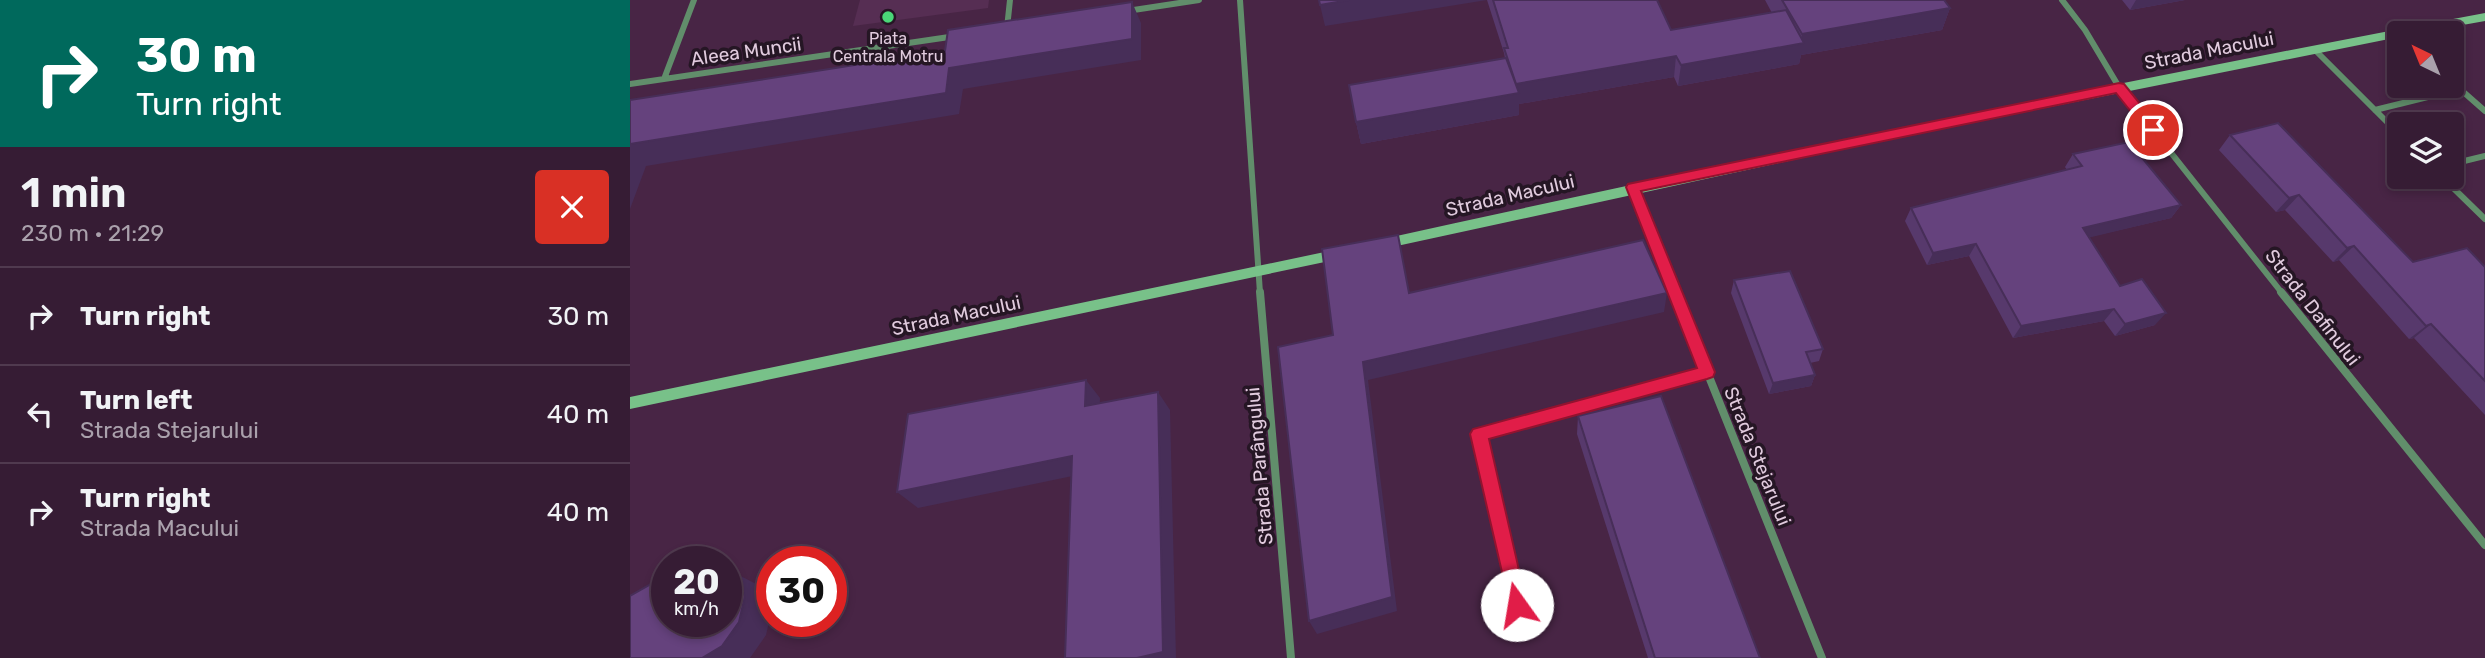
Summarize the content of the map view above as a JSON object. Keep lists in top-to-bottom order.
{
  "streets": {
    "street": [
      "Strada Macului",
      "Aleea Muncii",
      "Strada Dafinului",
      "Strada Stejarului",
      "Strada Parângului"
    ]
  },
  "crossings": [
    ["Strada Macului", "Strada Dafinului"],
    ["Strada Macului", "Strada Stejarului"],
    ["Strada Macului", "Strada Parângului"]
  ],
  "places": ["Piata Centrala Motru"],
  "north": "top left",
  "page": {
    "turn": ["30 m", "Turn right"],
    "heading": ["1 min", "230 m · 21:29"],
    "list": [
      {
        "name": "Turn right",
        "value": "30 m"
      },
      {
        "name": "Turn left",
        "note": "Strada Stejarului",
        "value": "40 m"
      },
      {
        "name": "Turn right",
        "note": "Strada Macului",
        "value": "40 m"
      }
    ],
    "speed": "20 km/h",
    "limit": "30"
  }
}
